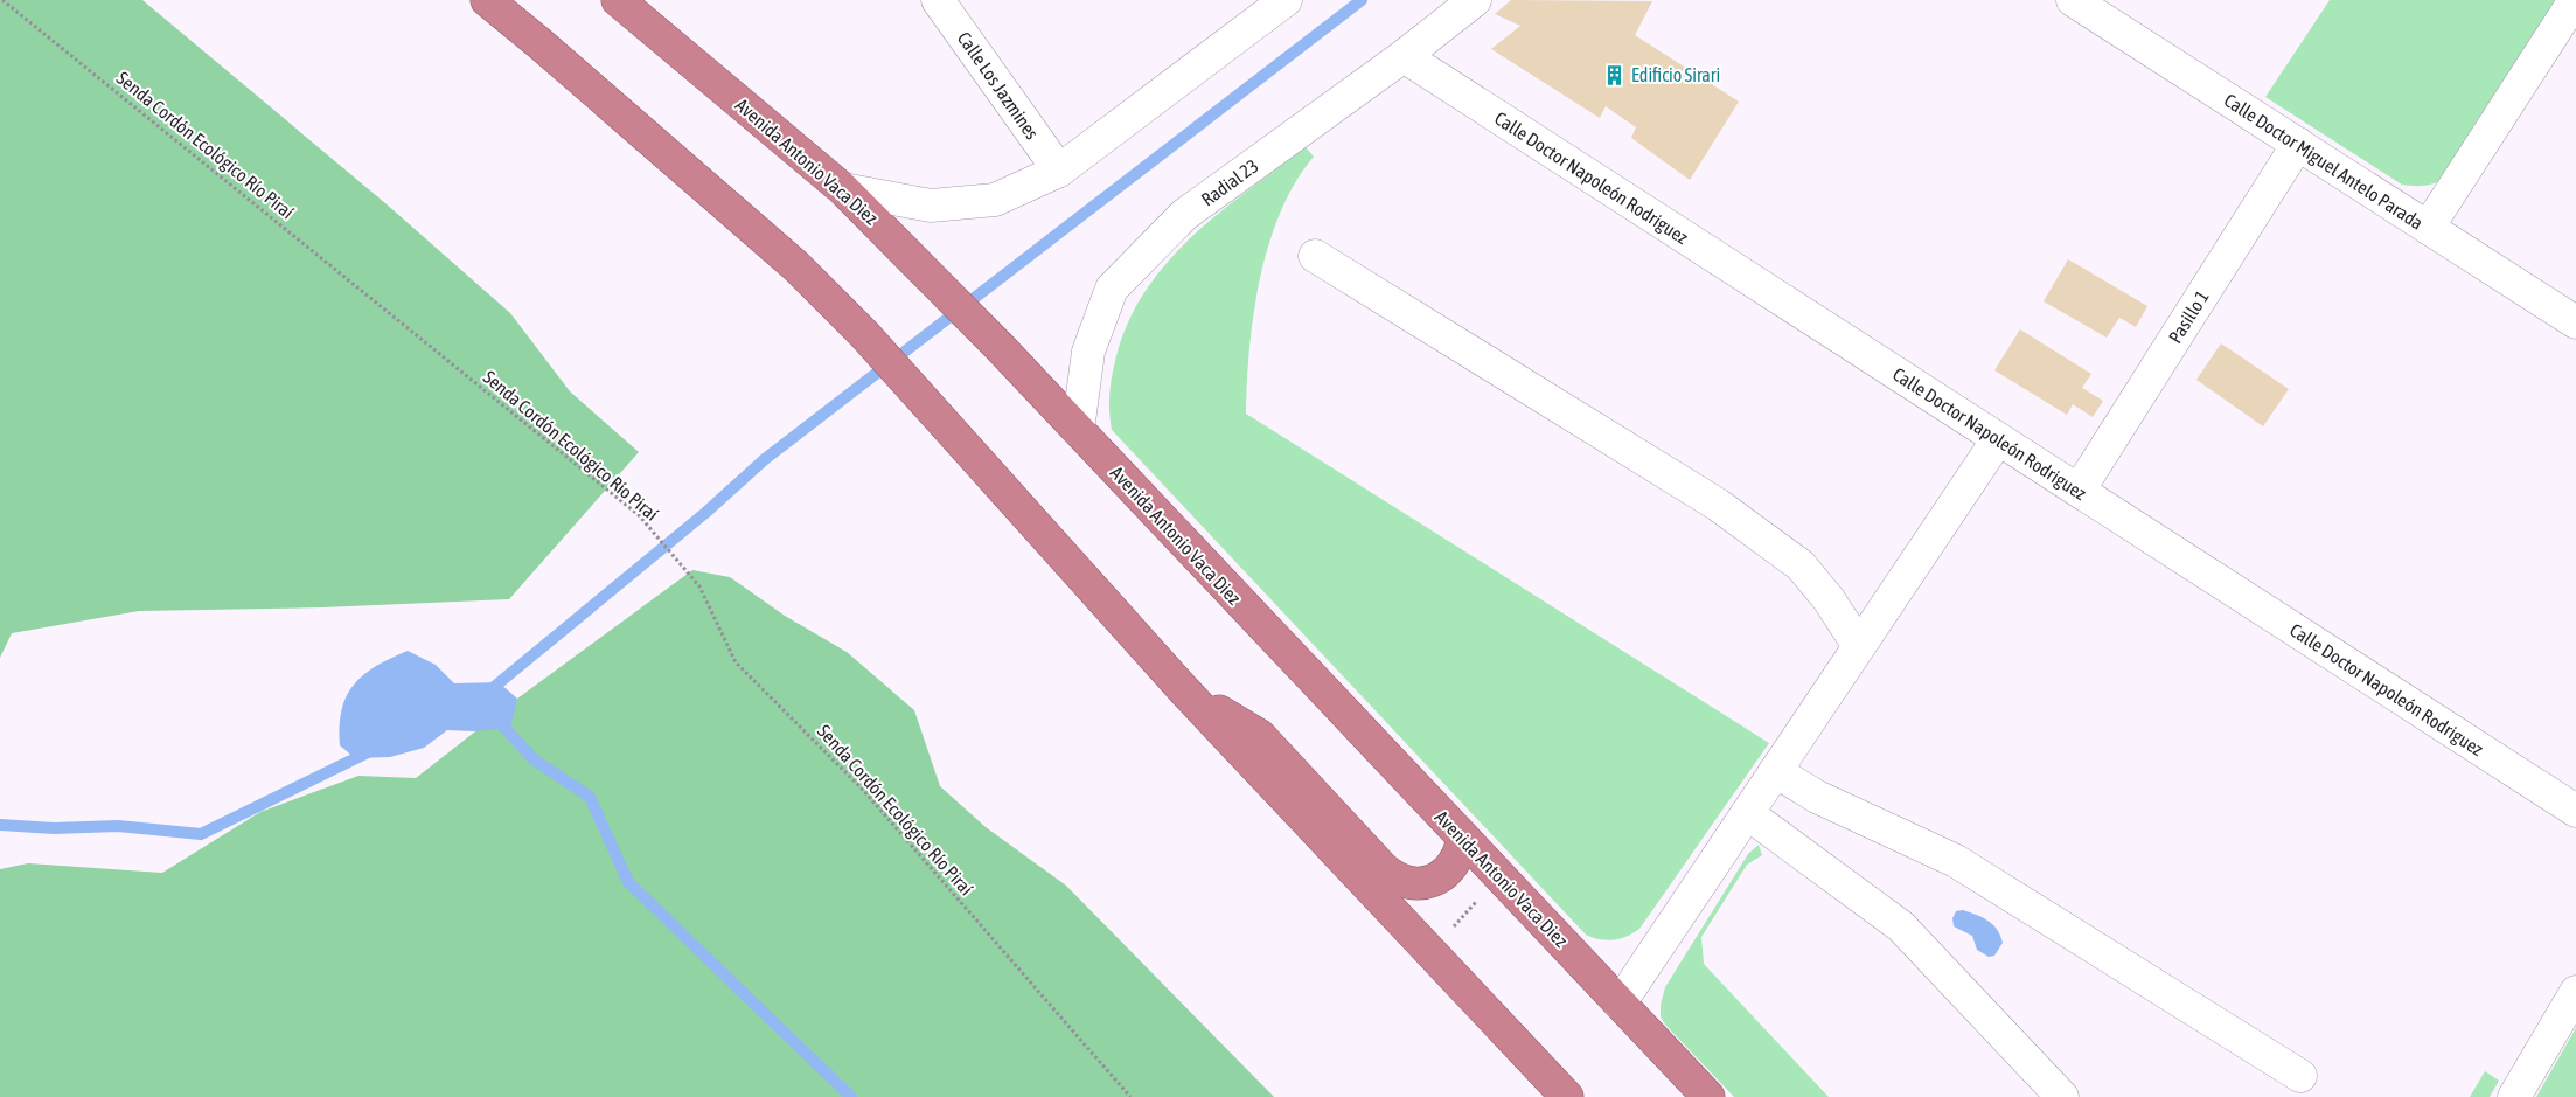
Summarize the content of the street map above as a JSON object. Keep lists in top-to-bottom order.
{
  "streets": {
    "highway": ["Avenida Antonio Vaca Diez"],
    "street": [
      "Calle Los Jazmines",
      "Calle Doctor Miguel Antelo Parada",
      "Calle Doctor Napoleón Rodriguez",
      "Radial 23",
      "Pasillo 1"
    ],
    "path": ["Senda Cordón Ecológico Río Piraí"]
  },
  "crossings": [
    ["Avenida Antonio Vaca Diez", "Radial 23"],
    ["Calle Doctor Miguel Antelo Parada", "Pasillo 1"],
    ["Calle Doctor Napoleón Rodriguez", "Radial 23"],
    ["Calle Doctor Napoleón Rodriguez", "Pasillo 1"]
  ],
  "places": {
    "building": ["Edificio Sirari"]
  }
}
